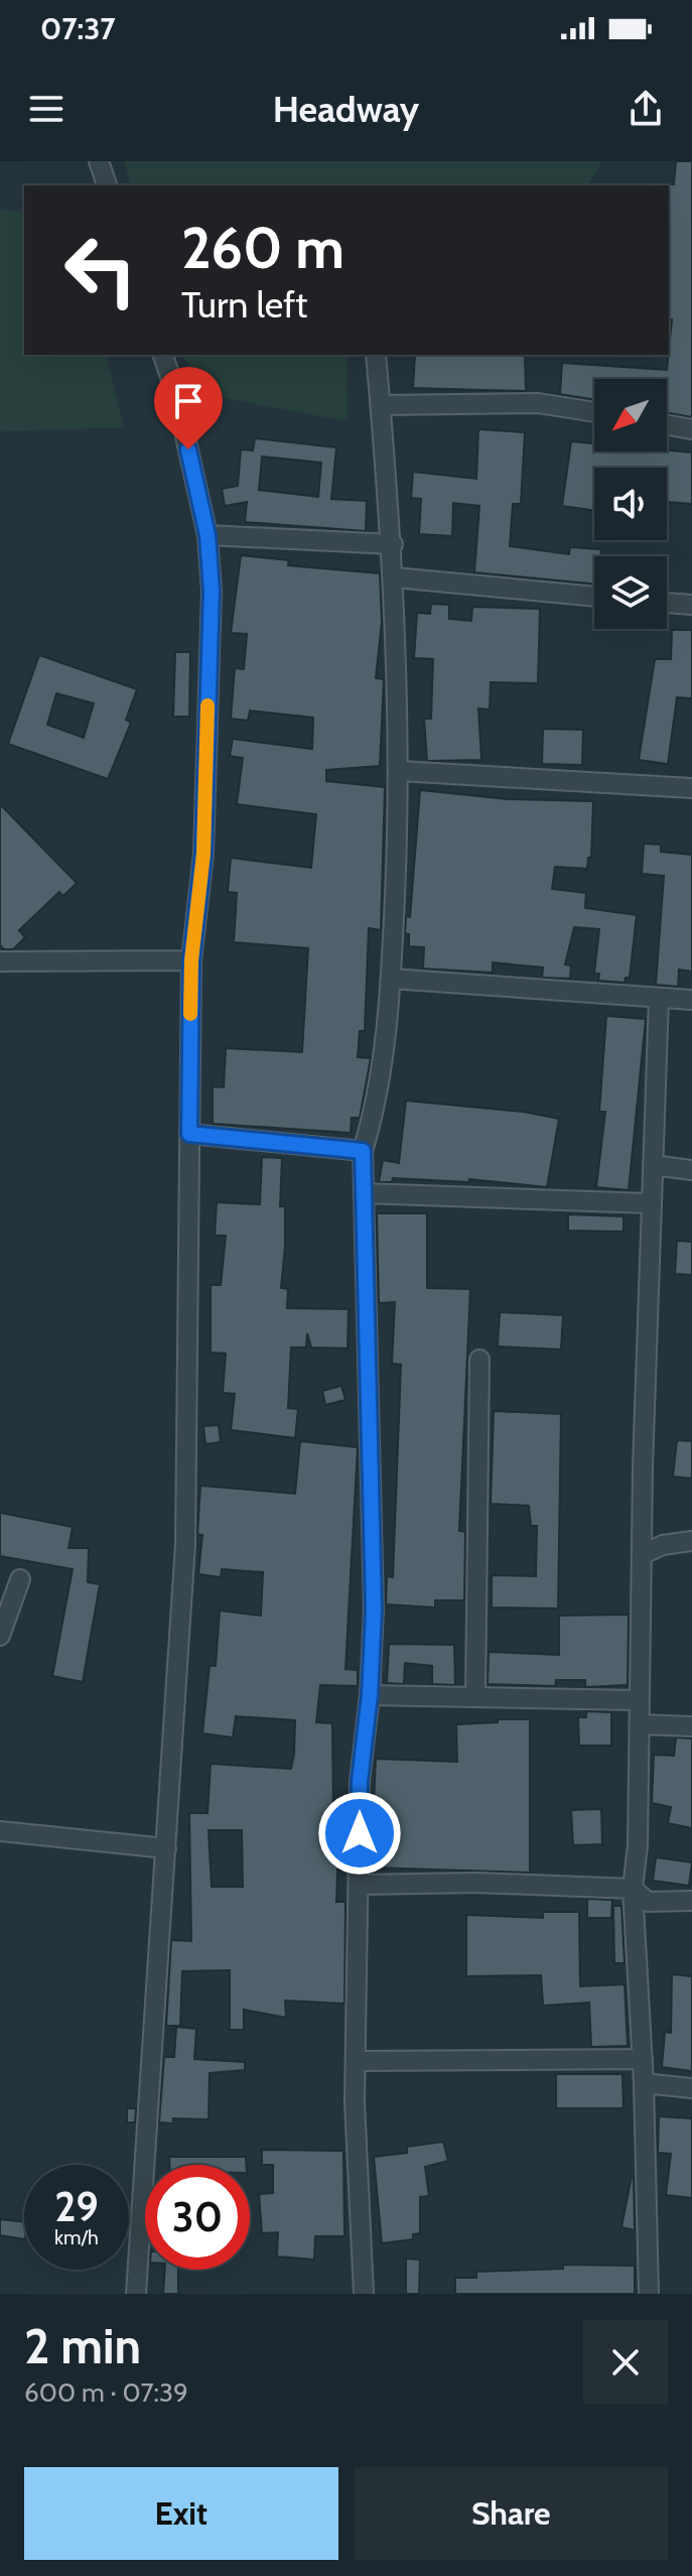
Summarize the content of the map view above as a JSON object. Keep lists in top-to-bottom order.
{
  "north": "bottom left",
  "page": {
    "status": "07:37",
    "header": "Headway",
    "turn": ["260 m", "Turn left"],
    "speed": "29 km/h",
    "limit": "30",
    "heading": ["2 min", "600 m · 07:39"],
    "buttons": ["Exit", "Share"]
  }
}
